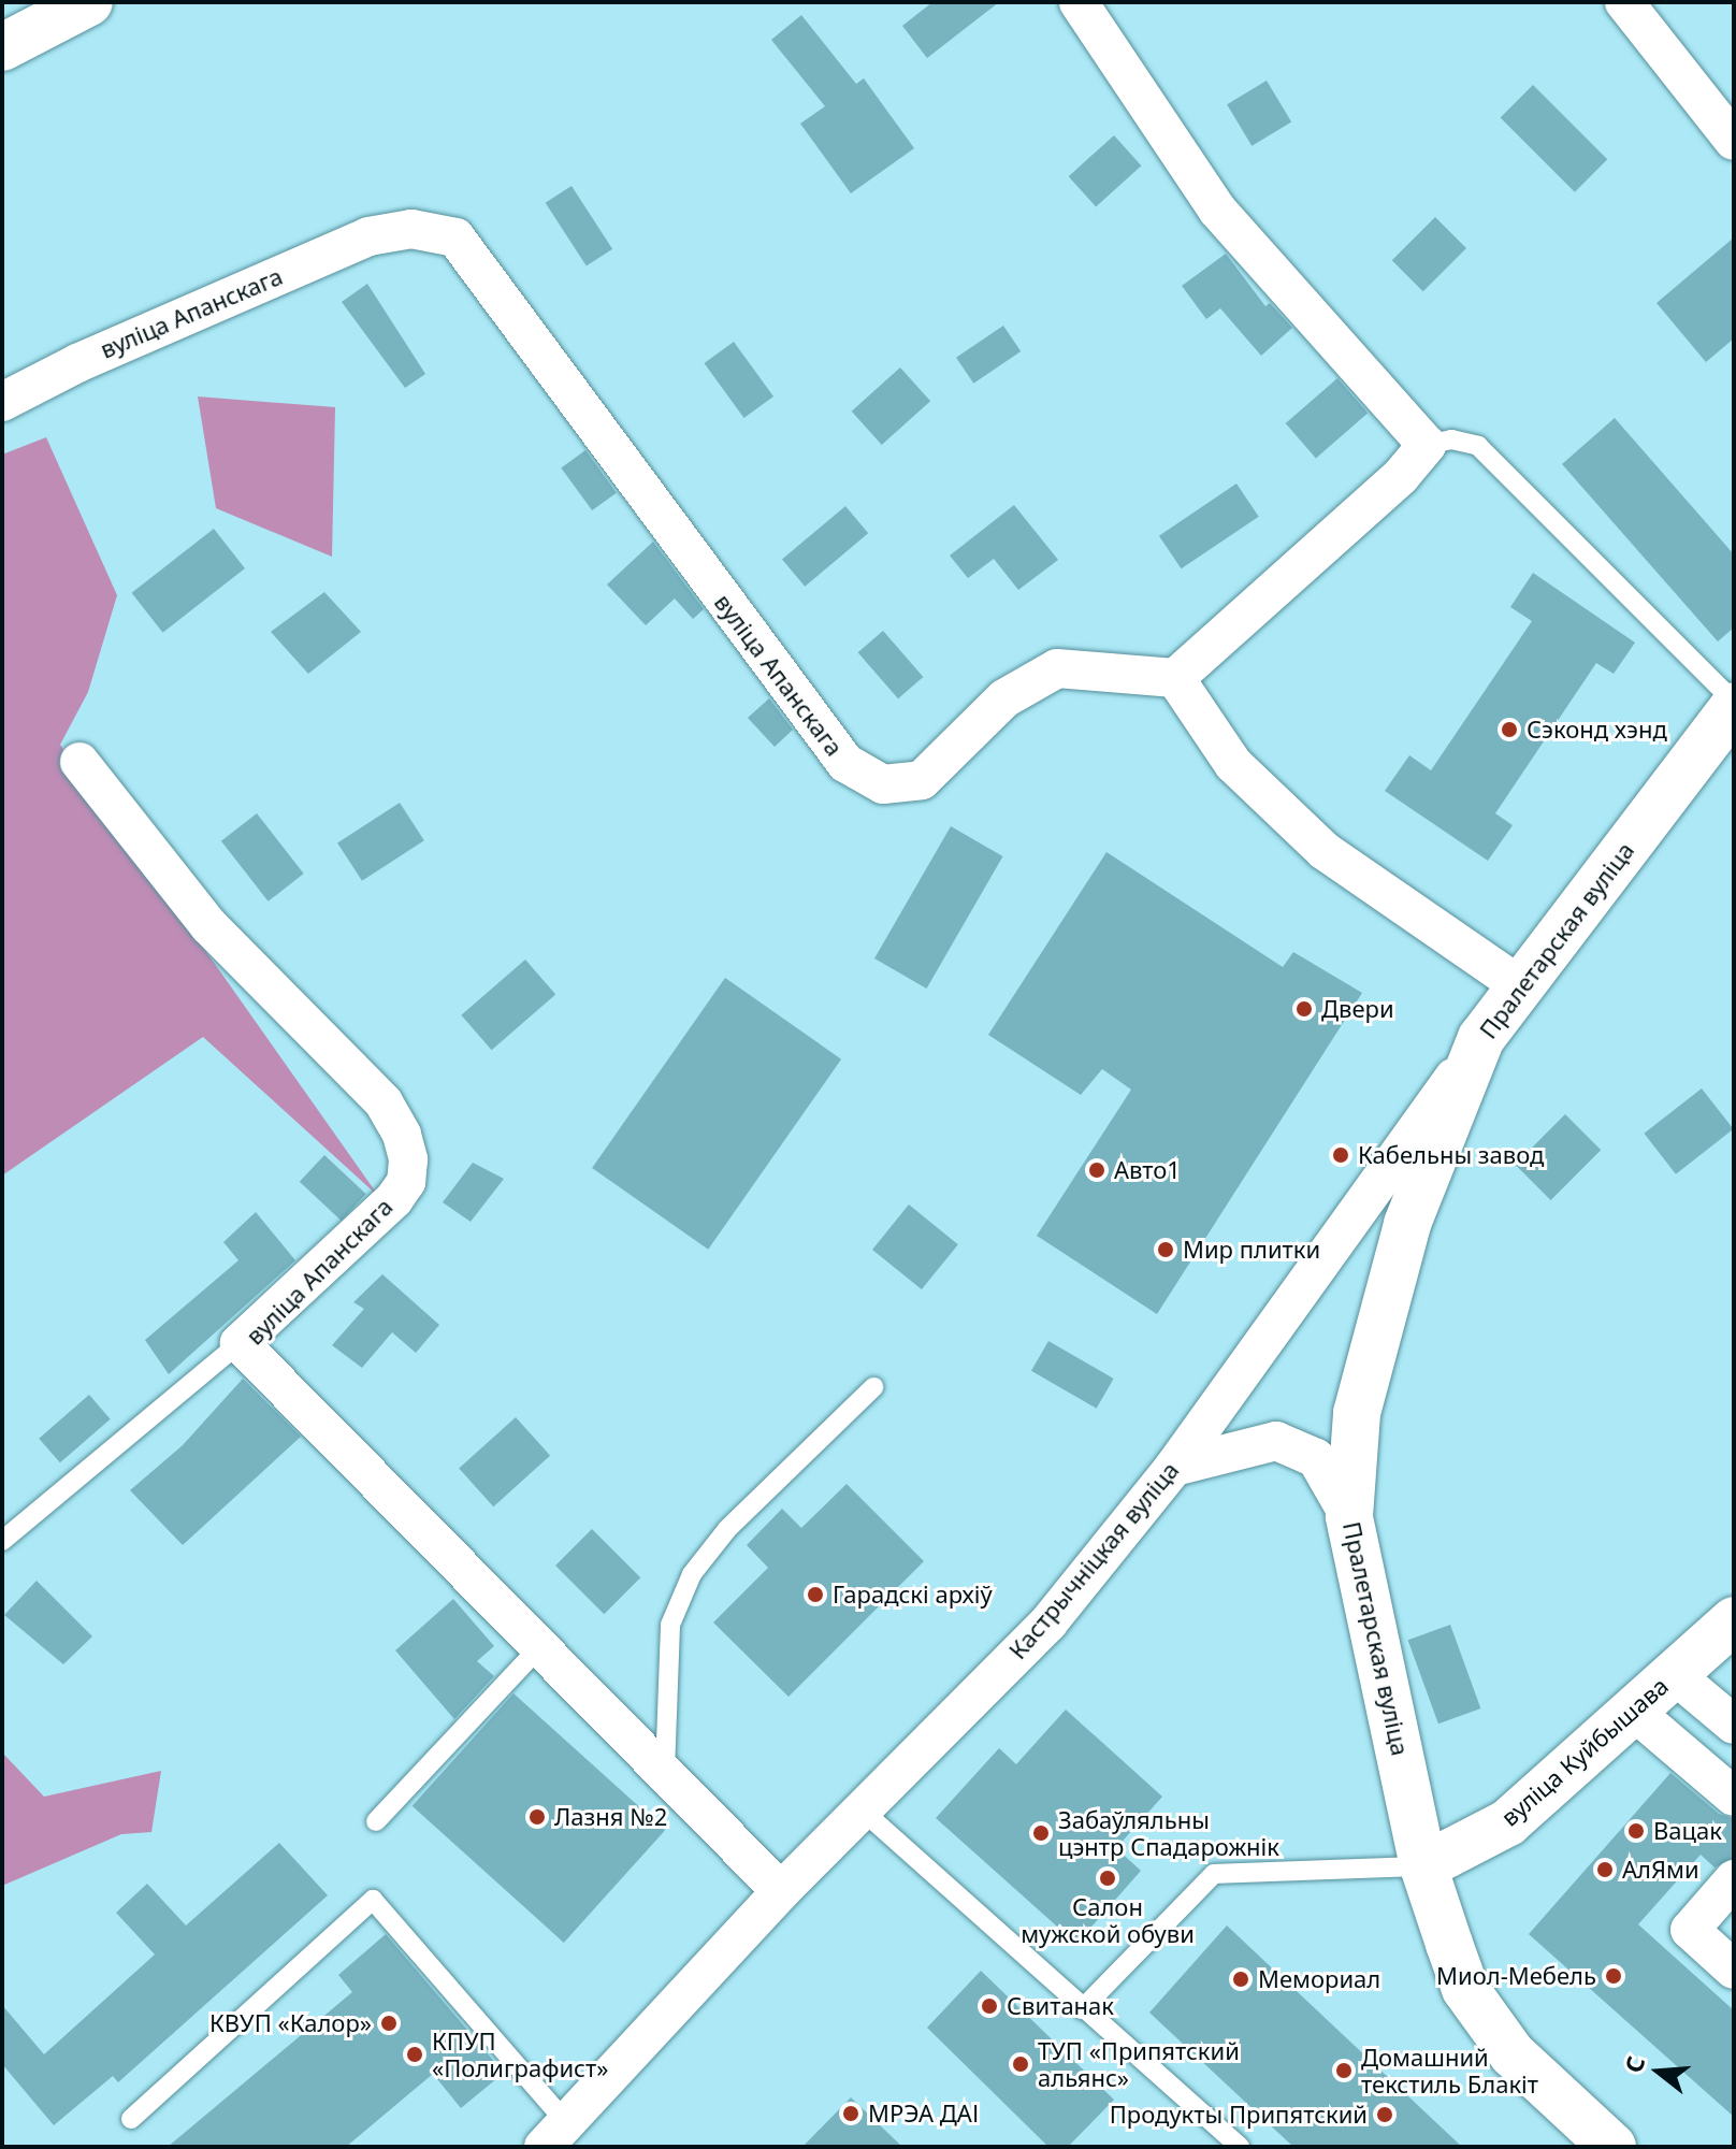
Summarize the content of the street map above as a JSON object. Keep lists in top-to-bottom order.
{
  "streets": {
    "main road": ["Пралетарская вуліца", "вуліца Куйбышава"],
    "street": ["вуліца Апанскага", "Кастрычніцкая вуліца"]
  },
  "crossings": [
    ["вуліца Апанскага", "Кастрычніцкая вуліца"],
    ["Пралетарская вуліца", "Кастрычніцкая вуліца"],
    ["Пралетарская вуліца", "вуліца Куйбышава"]
  ],
  "places": [
    "Сэконд хэнд",
    "Двери",
    "Кабельны завод",
    "Авто1",
    "Мир плитки",
    "Гарадскі архіў",
    "Лазня №2",
    "Вацак",
    "Забаўляльны цэнтр Спадарожнік",
    "АлЯми",
    "Салон мужской обуви",
    "Миол-Мебель",
    "Мемориал",
    "Свитанак",
    "КВУП «Калор»",
    "КПУП «Полиграфист»",
    "ТУП «Припятский альянс»",
    "Домашний текстиль Блакіт",
    "МРЭА ДАІ",
    "Продукты Припятский"
  ],
  "north": "left"
}
